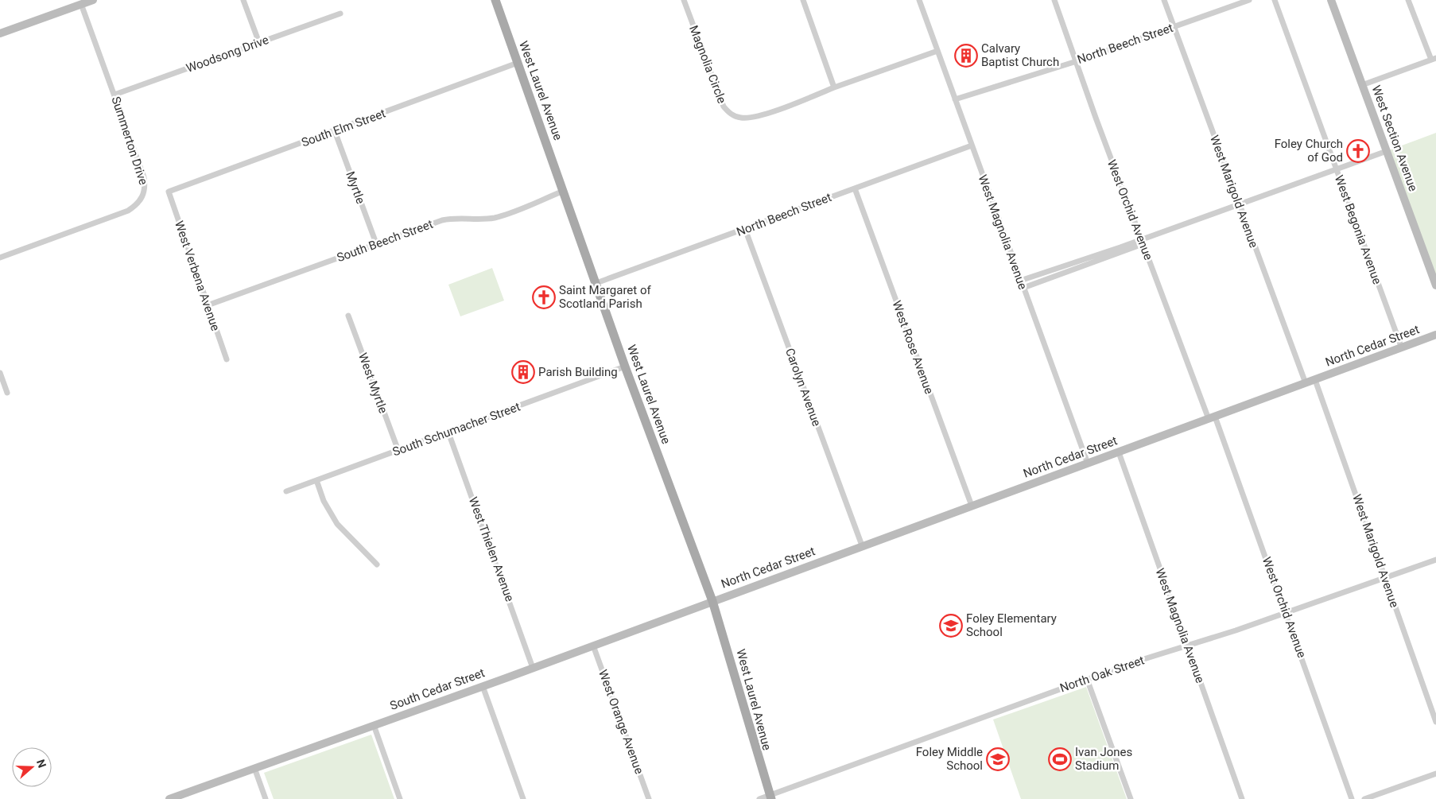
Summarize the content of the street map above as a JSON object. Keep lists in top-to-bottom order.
{
  "streets": {
    "main road": ["West Laurel Avenue"],
    "street": [
      "North Beech Street",
      "Woodsong Drive",
      "Magnolia Circle",
      "South Elm Street",
      "West Section Avenue",
      "Summerton Drive",
      "Myrtle",
      "West Marigold Avenue",
      "West Orchid Avenue",
      "West Begonia Avenue",
      "West Magnolia Avenue",
      "South Beech Street",
      "West Verbena Avenue",
      "North Cedar Street",
      "West Rose Avenue",
      "West Myrtle",
      "Carolyn Avenue",
      "South Schumacher Street",
      "West Thielen Avenue",
      "North Oak Street",
      "South Cedar Street",
      "West Orange Avenue"
    ]
  },
  "crossings": [
    ["North Beech Street", "West Laurel Avenue"],
    ["North Beech Street", "West Marigold Avenue"],
    ["North Beech Street", "West Orchid Avenue"],
    ["North Beech Street", "West Magnolia Avenue"],
    ["North Beech Street", "West Rose Avenue"],
    ["North Beech Street", "Carolyn Avenue"],
    ["Woodsong Drive", "Summerton Drive"],
    ["Magnolia Circle", "West Magnolia Avenue"],
    ["West Laurel Avenue", "South Elm Street"],
    ["West Laurel Avenue", "South Beech Street"],
    ["West Laurel Avenue", "North Cedar Street"],
    ["West Laurel Avenue", "South Schumacher Street"],
    ["West Laurel Avenue", "North Oak Street"],
    ["West Laurel Avenue", "South Cedar Street"],
    ["South Elm Street", "Myrtle"],
    ["South Elm Street", "West Verbena Avenue"],
    ["Myrtle", "South Beech Street"],
    ["West Marigold Avenue", "North Cedar Street"],
    ["West Marigold Avenue", "North Oak Street"],
    ["West Orchid Avenue", "North Cedar Street"],
    ["West Orchid Avenue", "North Oak Street"],
    ["West Begonia Avenue", "North Cedar Street"],
    ["West Magnolia Avenue", "North Cedar Street"],
    ["West Magnolia Avenue", "North Oak Street"],
    ["South Beech Street", "West Verbena Avenue"],
    ["North Cedar Street", "West Rose Avenue"],
    ["North Cedar Street", "Carolyn Avenue"],
    ["North Cedar Street", "South Cedar Street"],
    ["West Myrtle", "South Schumacher Street"],
    ["South Schumacher Street", "West Thielen Avenue"],
    ["West Thielen Avenue", "South Cedar Street"],
    ["South Cedar Street", "West Orange Avenue"]
  ],
  "places": {
    "building": ["Calvary Baptist Church", "Parish Building"],
    "church": ["Foley Church of God", "Saint Margaret of Scotland Parish"],
    "school or university": ["Foley Elementary School", "Foley Middle School"],
    "sports": ["Ivan Jones Stadium"]
  },
  "north": "right"
}
